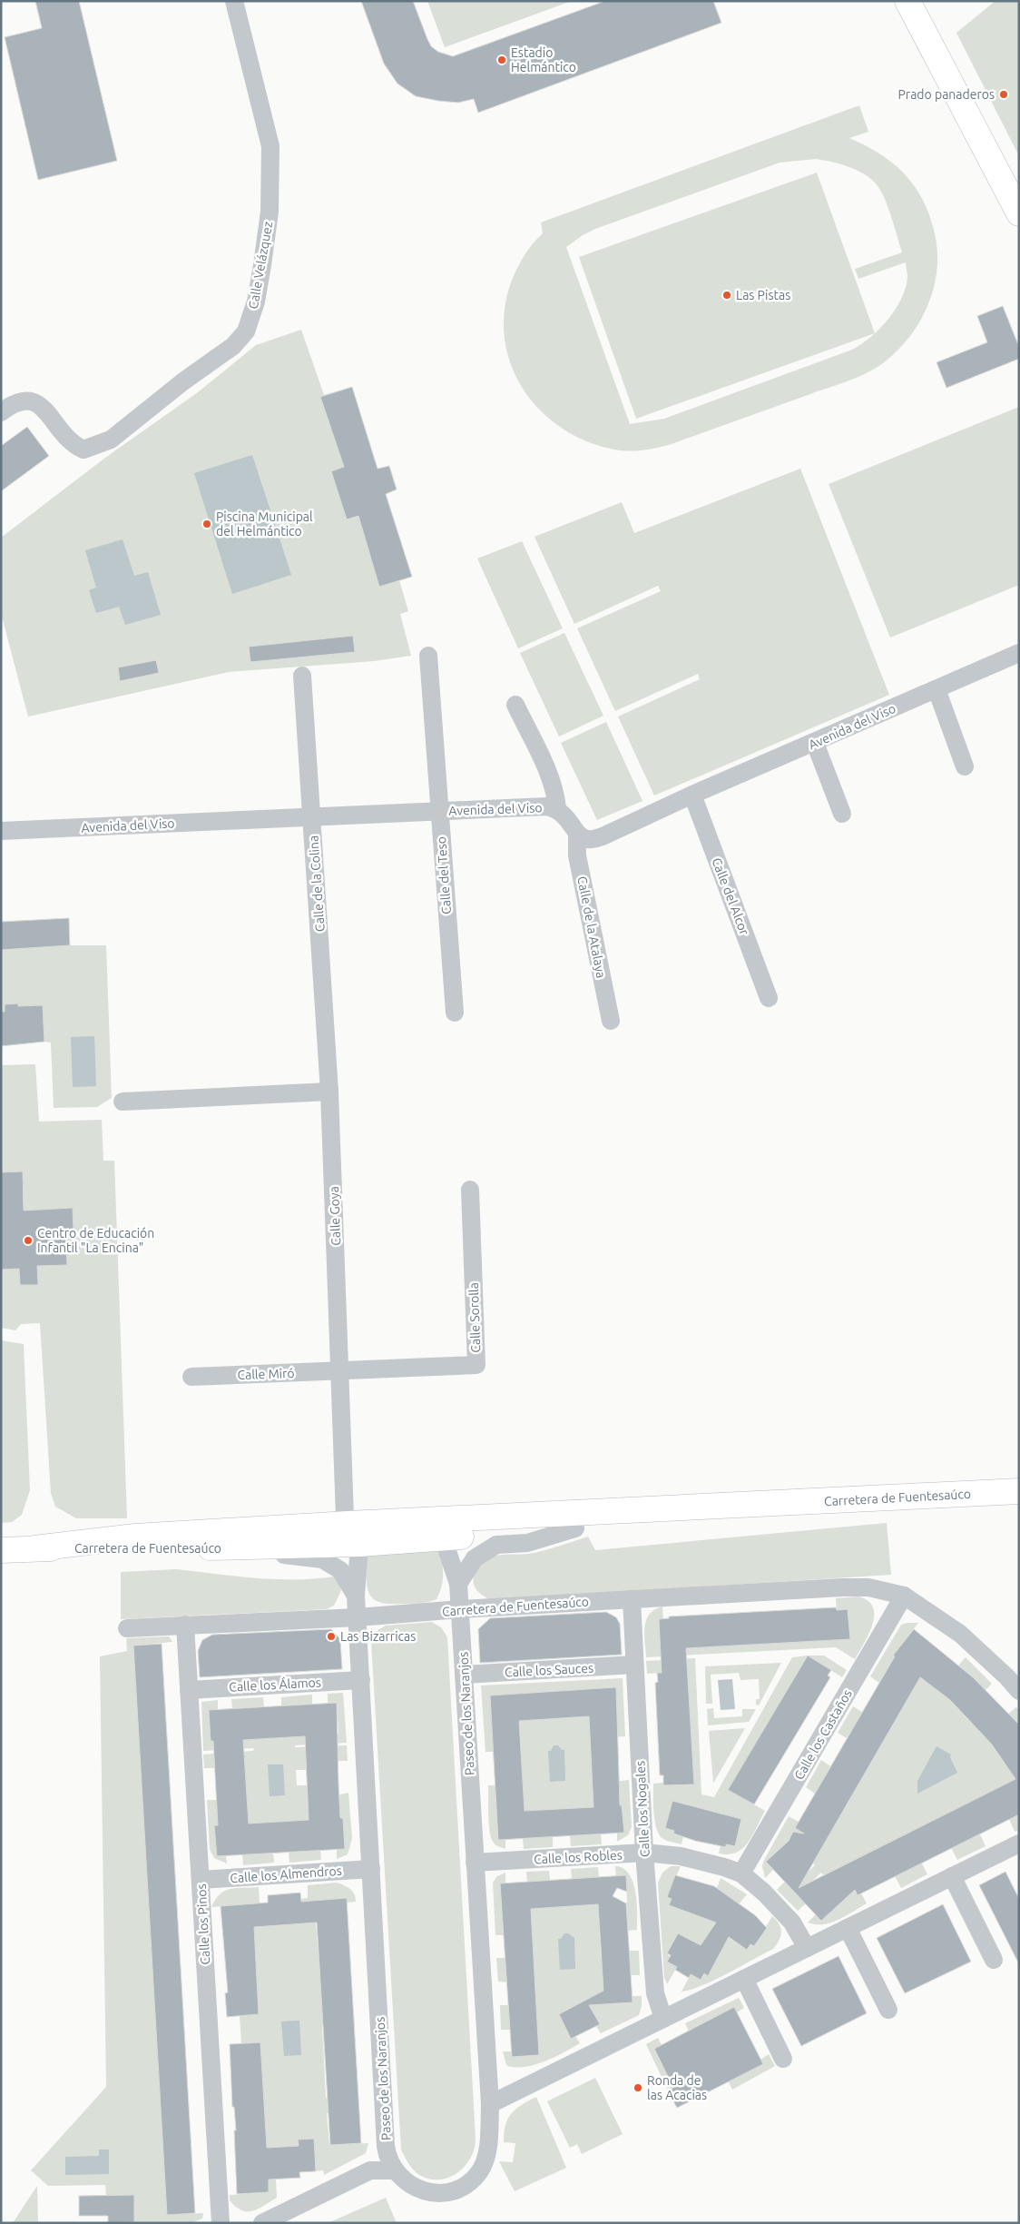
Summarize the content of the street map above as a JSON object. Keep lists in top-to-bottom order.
{
  "streets": {
    "main road": ["Carretera de Fuentesaúco"],
    "street": [
      "Calle Velázquez",
      "Avenida del Viso",
      "Calle del Teso",
      "Calle de la Colina",
      "Calle del Alcor",
      "Calle de la Atalaya",
      "Calle Goya",
      "Calle Sorolla",
      "Calle Miró",
      "Calle los Sauces",
      "Calle los Álamos",
      "Paseo de los Naranjos",
      "Calle los Castaños",
      "Calle los Nogales",
      "Calle los Robles",
      "Calle los Almendros",
      "Calle los Pinos"
    ]
  },
  "crossings": [
    ["Avenida del Viso", "Calle del Teso"],
    ["Avenida del Viso", "Calle de la Colina"],
    ["Avenida del Viso", "Calle del Alcor"],
    ["Avenida del Viso", "Calle de la Atalaya"],
    ["Calle de la Colina", "Calle Goya"],
    ["Calle Goya", "Calle Sorolla"],
    ["Calle Goya", "Calle Miró"],
    ["Calle Goya", "Carretera de Fuentesaúco"],
    ["Calle Goya", "Paseo de los Naranjos"],
    ["Calle Sorolla", "Calle Miró"],
    ["Carretera de Fuentesaúco", "Paseo de los Naranjos"],
    ["Carretera de Fuentesaúco", "Calle los Castaños"],
    ["Carretera de Fuentesaúco", "Calle los Nogales"],
    ["Carretera de Fuentesaúco", "Calle los Pinos"],
    ["Calle los Sauces", "Paseo de los Naranjos"],
    ["Calle los Sauces", "Calle los Nogales"],
    ["Calle los Álamos", "Paseo de los Naranjos"],
    ["Calle los Álamos", "Calle los Pinos"],
    ["Paseo de los Naranjos", "Calle los Robles"],
    ["Paseo de los Naranjos", "Calle los Almendros"],
    ["Calle los Castaños", "Calle los Robles"],
    ["Calle los Nogales", "Calle los Robles"],
    ["Calle los Almendros", "Calle los Pinos"]
  ],
  "places": [
    "Estadio Helmántico",
    "Prado panaderos",
    "Las Pistas",
    "Piscina Municipal del Helmántico",
    "Centro de Educación Infantil \"La Encina\"",
    "Las Bizarricas",
    "Ronda de las Acacias"
  ]
}
